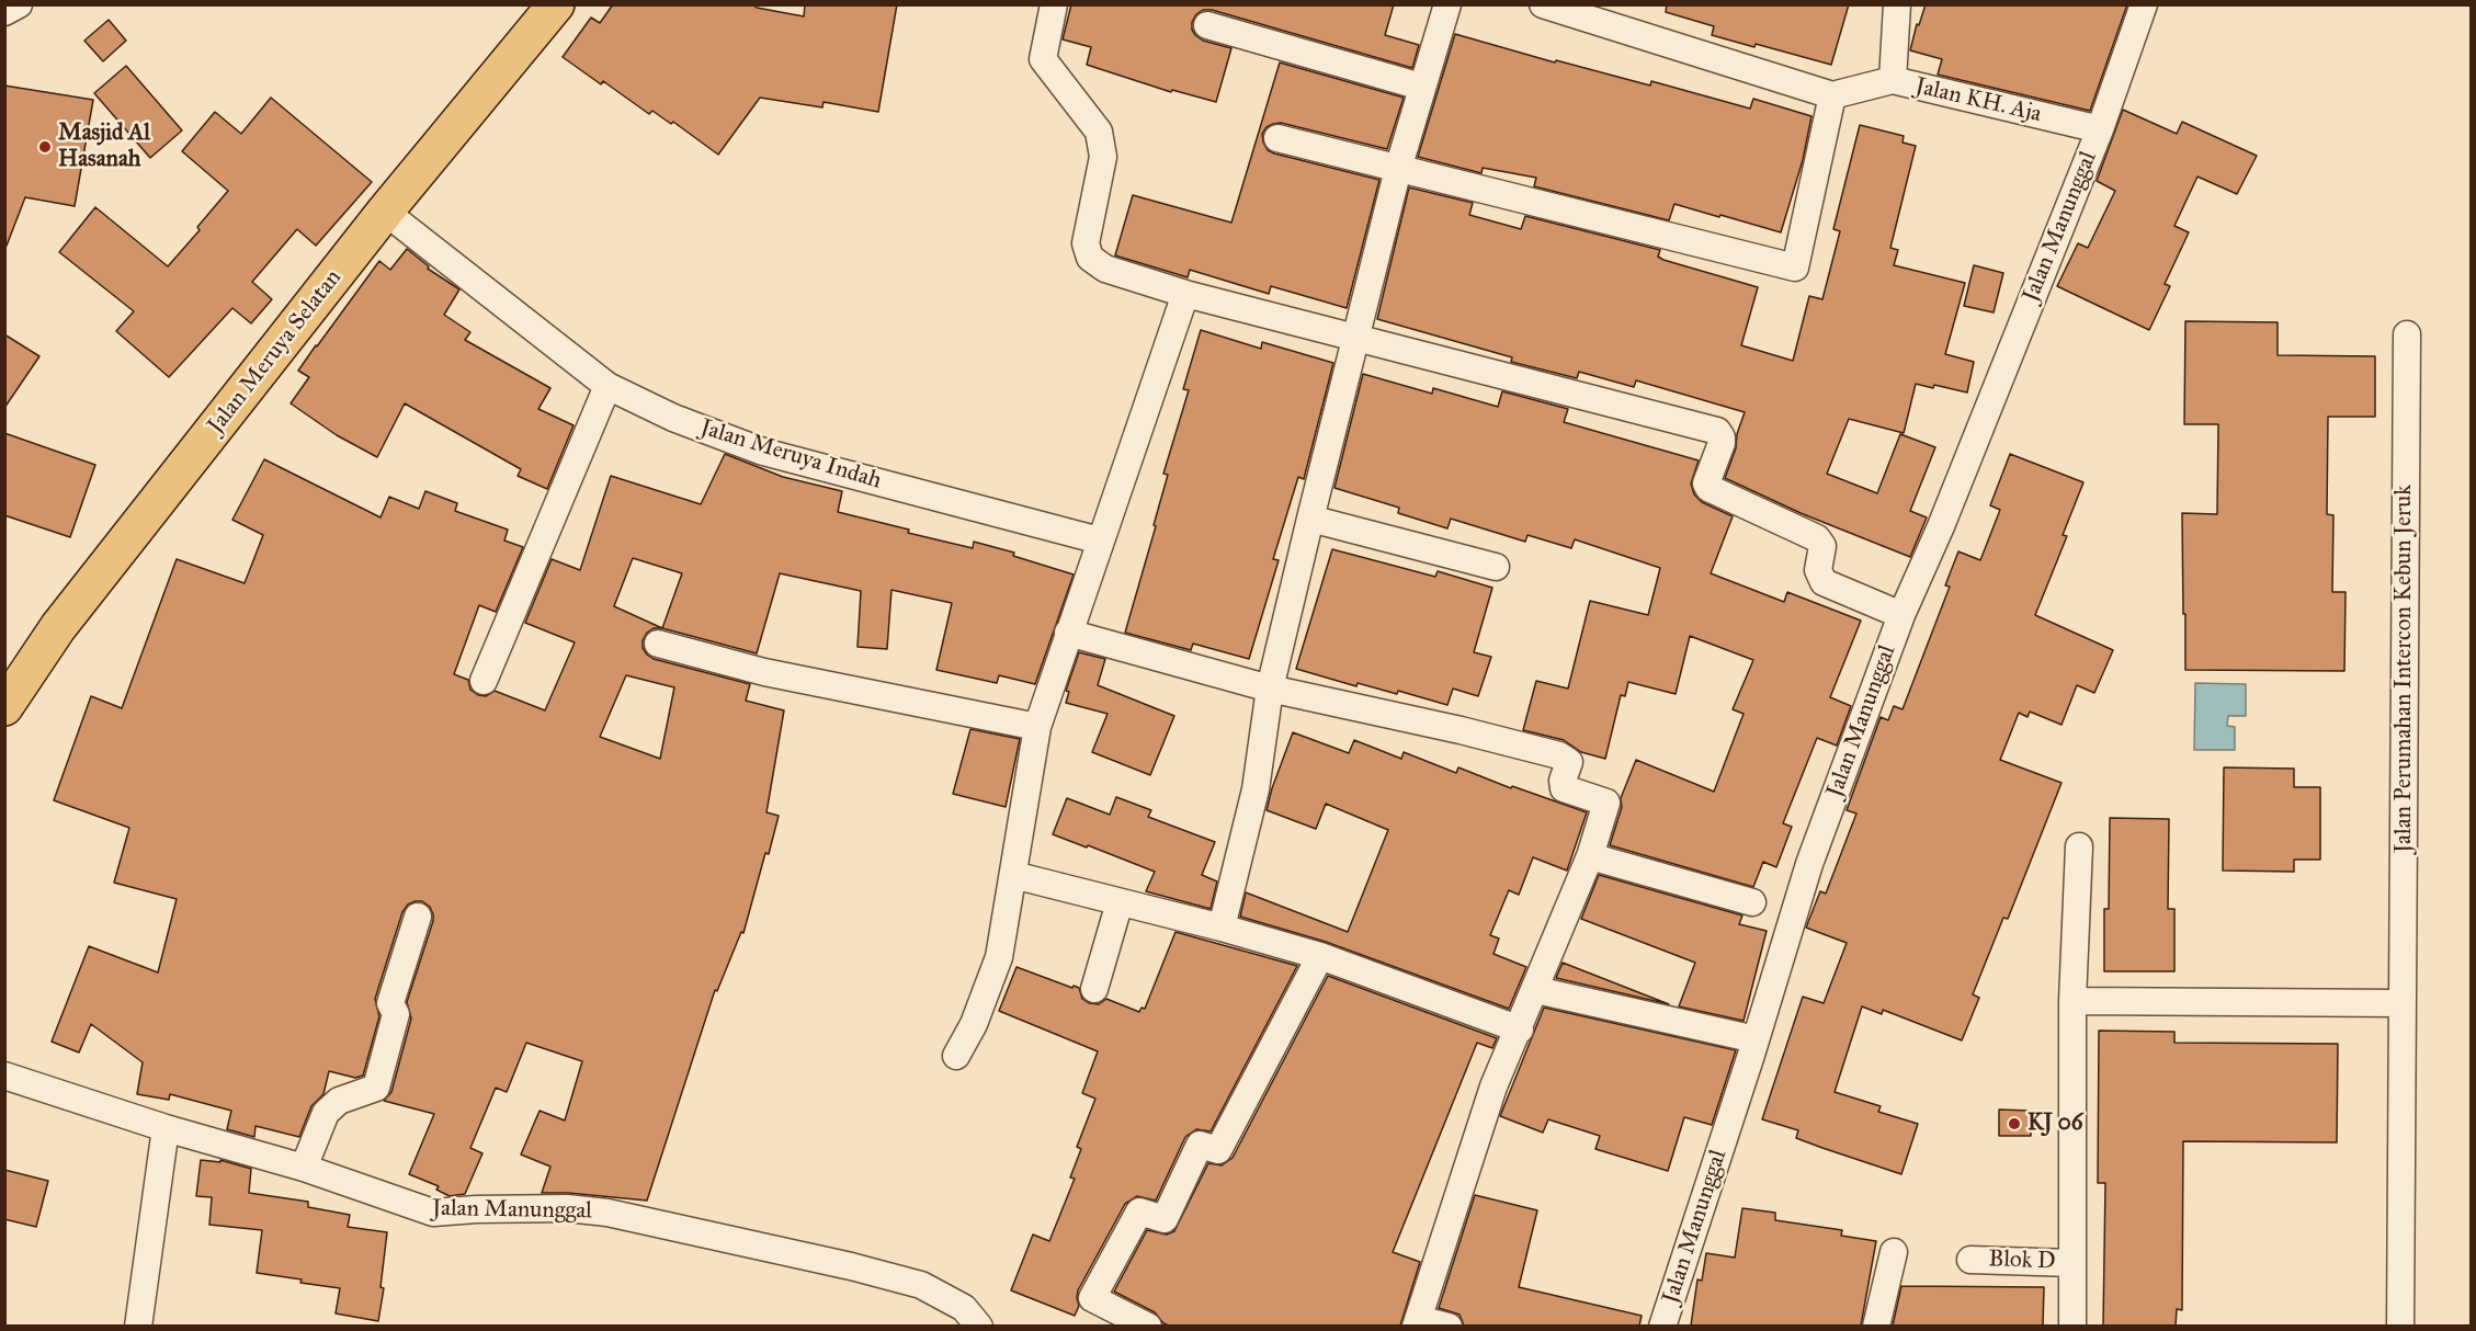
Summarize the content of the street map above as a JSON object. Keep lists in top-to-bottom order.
{
  "streets": {
    "main road": ["Jalan Meruya Selatan"],
    "street": [
      "Jalan KH. Aja",
      "Jalan Manunggal",
      "Jalan Meruya Indah",
      "Jalan Perumahan Intercon Kebun Jeruk",
      "Blok D"
    ]
  },
  "crossings": [
    ["Jalan KH. Aja", "Jalan Manunggal"],
    ["Jalan Meruya Selatan", "Jalan Meruya Indah"]
  ],
  "places": ["Masjid Al Hasanah", "KJ 06"]
}
